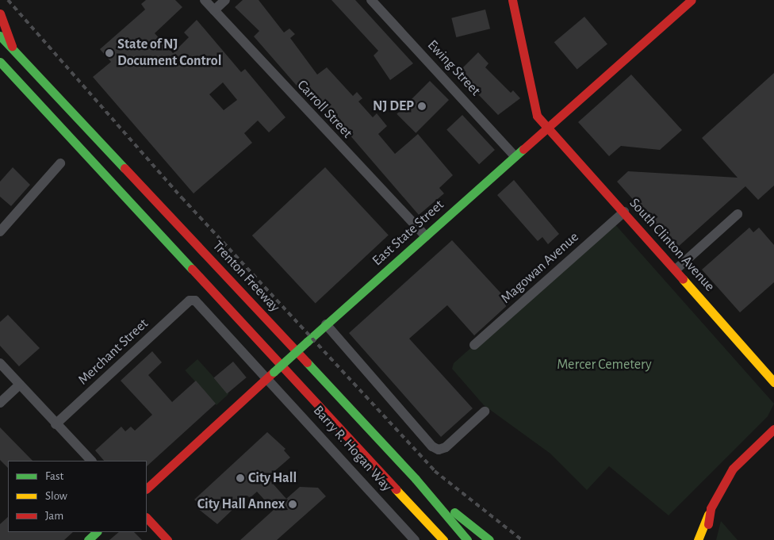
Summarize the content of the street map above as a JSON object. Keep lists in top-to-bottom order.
{
  "streets": {
    "main road": ["East State Street", "South Clinton Avenue", "Trenton Freeway"],
    "street": [
      "Ewing Street",
      "Carroll Street",
      "Magowan Avenue",
      "Merchant Street",
      "Barry R. Hogan Way"
    ]
  },
  "crossings": [
    ["Ewing Street", "East State Street"],
    ["Carroll Street", "East State Street"],
    ["East State Street", "South Clinton Avenue"],
    ["East State Street", "Barry R. Hogan Way"],
    ["South Clinton Avenue", "Magowan Avenue"],
    ["Merchant Street", "Barry R. Hogan Way"]
  ],
  "parks": ["Mercer Cemetery"],
  "places": [
    "State of NJ Document Control",
    "NJ DEP",
    "City Hall",
    "City Hall Annex"
  ],
  "legend": ["Fast", "Slow", "Jam"]
}
